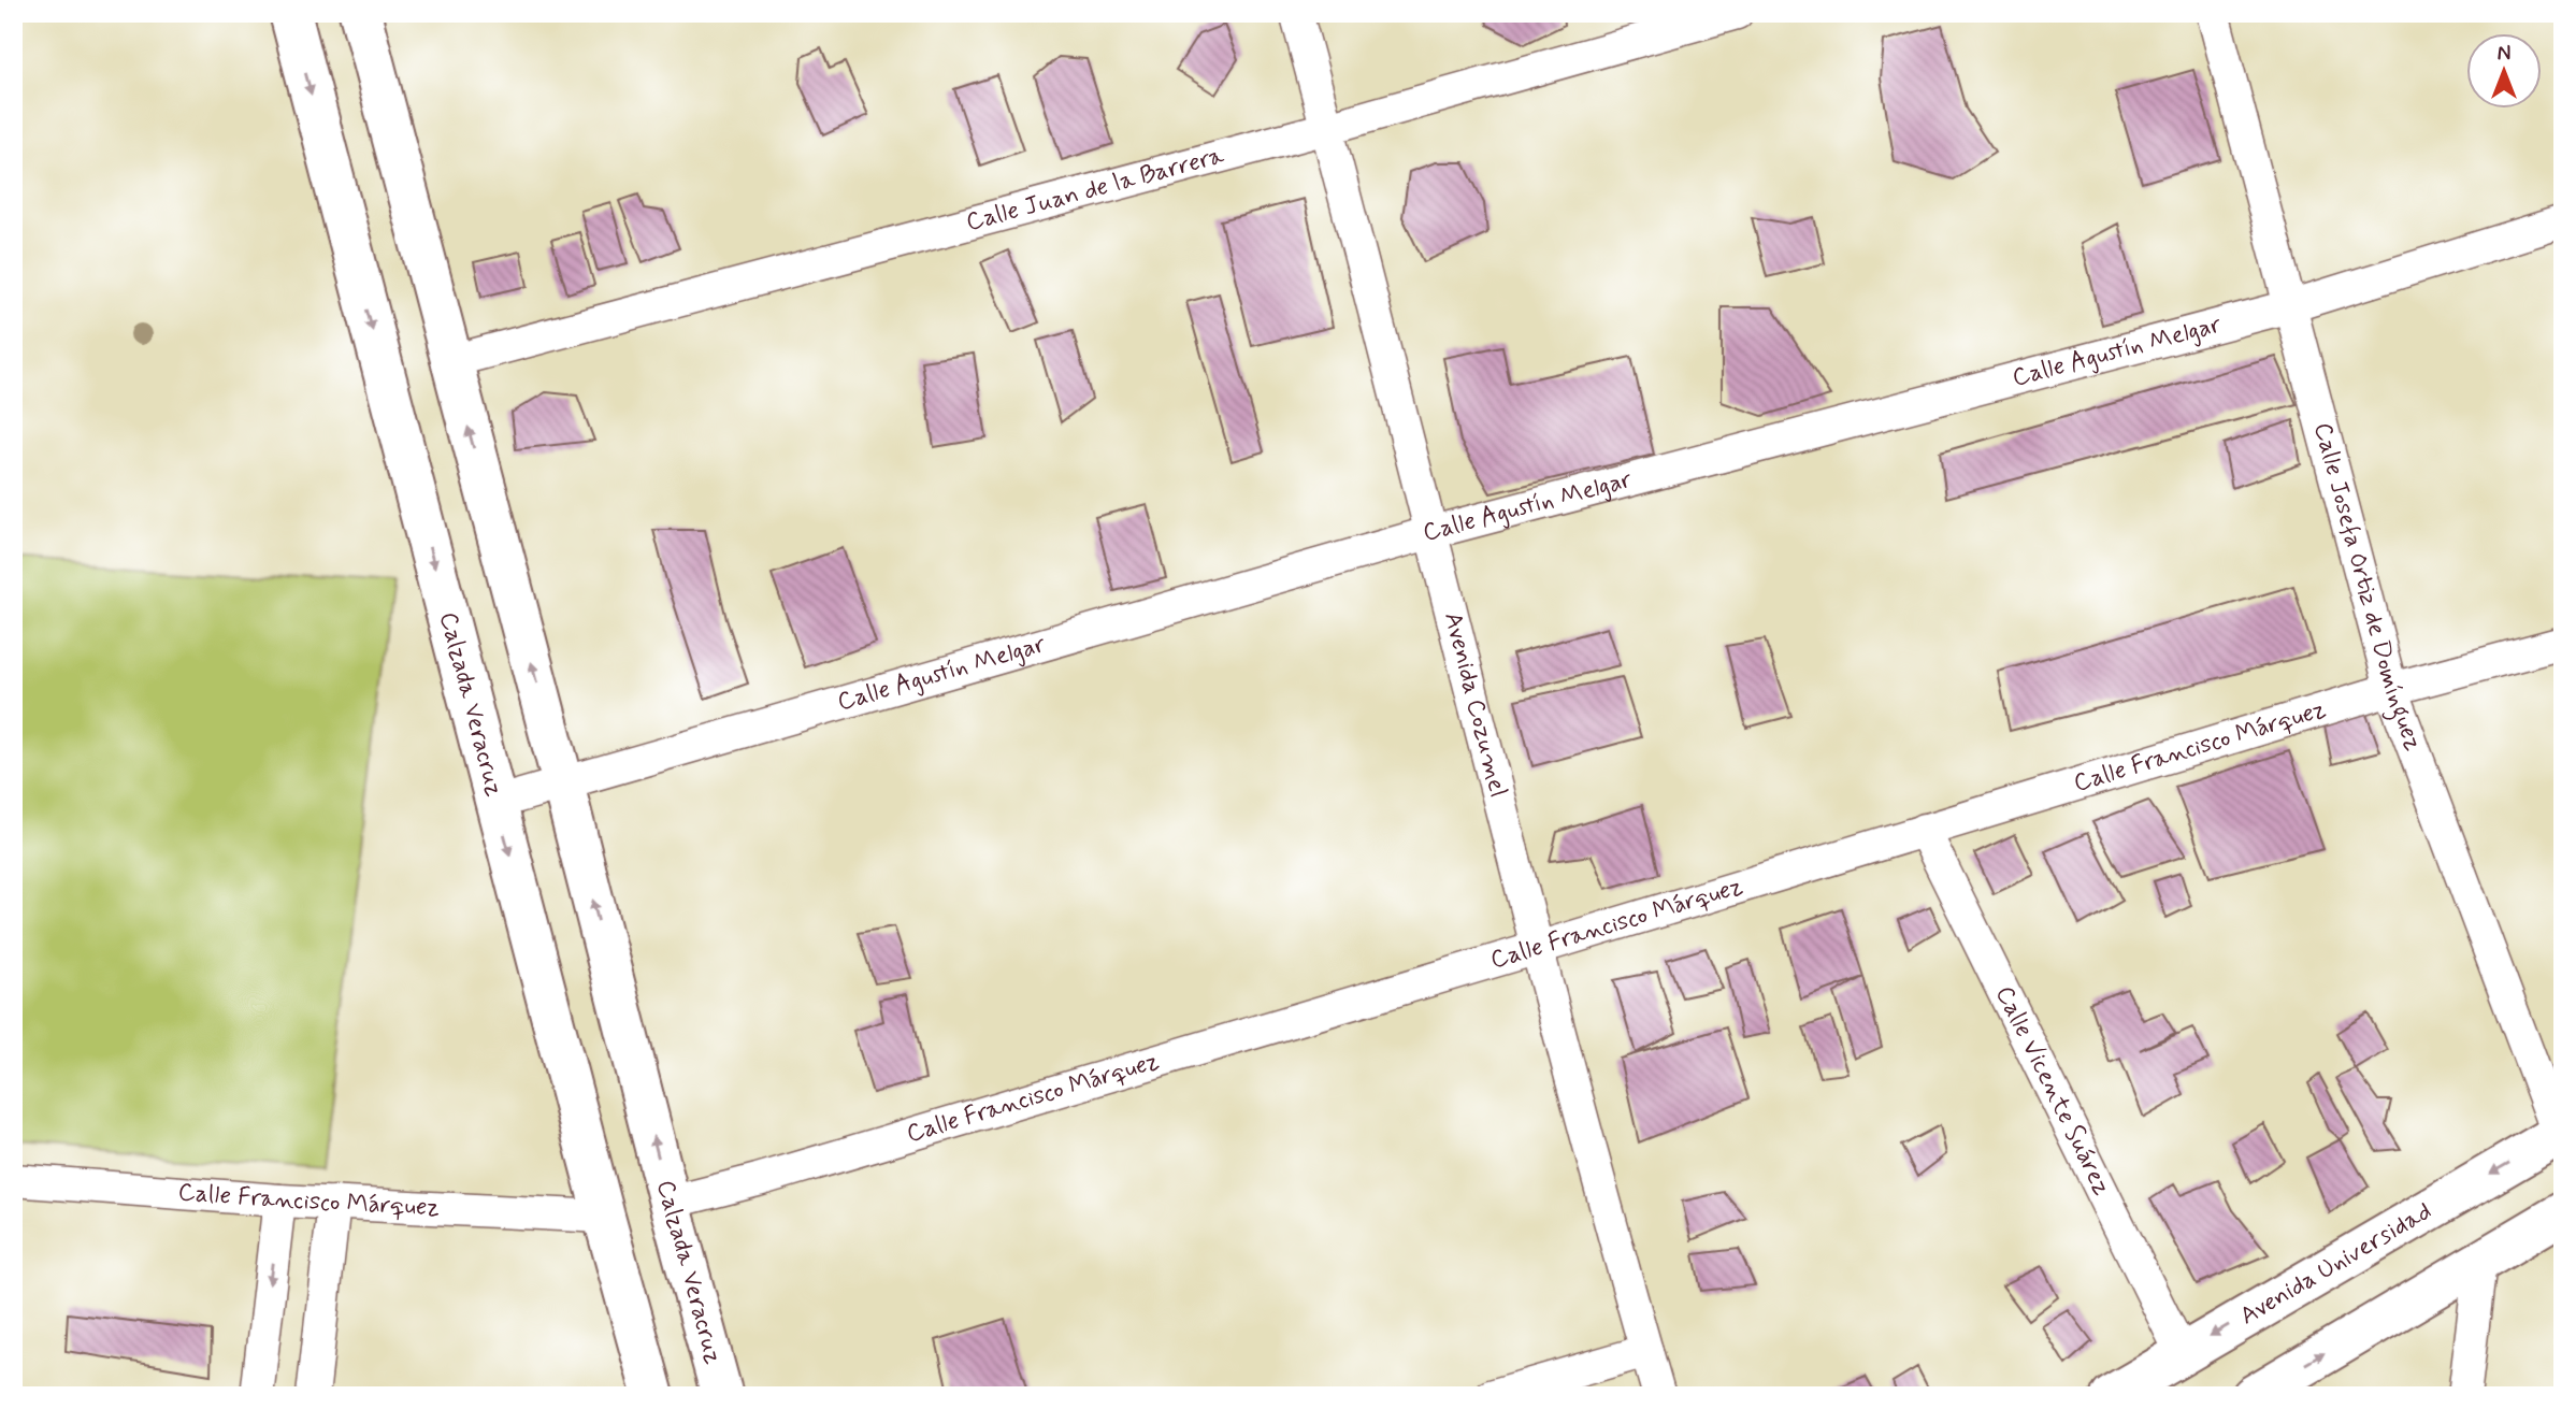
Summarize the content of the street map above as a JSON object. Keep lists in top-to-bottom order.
{
  "streets": {
    "main road": ["Calzada Veracruz", "Avenida Universidad"],
    "street": [
      "Calle Juan de la Barrera",
      "Calle Agustín Melgar",
      "Calle Josefa Ortiz de Domínguez",
      "Avenida Cozumel",
      "Calle Francisco Márquez",
      "Calle Vicente Suárez"
    ]
  },
  "crossings": [
    ["Calle Juan de la Barrera", "Calzada Veracruz"],
    ["Calle Juan de la Barrera", "Avenida Cozumel"],
    ["Calle Agustín Melgar", "Calle Josefa Ortiz de Domínguez"],
    ["Calle Agustín Melgar", "Calzada Veracruz"],
    ["Calle Agustín Melgar", "Avenida Cozumel"],
    ["Calle Josefa Ortiz de Domínguez", "Calle Francisco Márquez"],
    ["Calle Josefa Ortiz de Domínguez", "Avenida Universidad"],
    ["Calzada Veracruz", "Calle Francisco Márquez"],
    ["Avenida Cozumel", "Calle Francisco Márquez"],
    ["Calle Francisco Márquez", "Calle Vicente Suárez"],
    ["Calle Vicente Suárez", "Avenida Universidad"]
  ],
  "north": "top"
}
